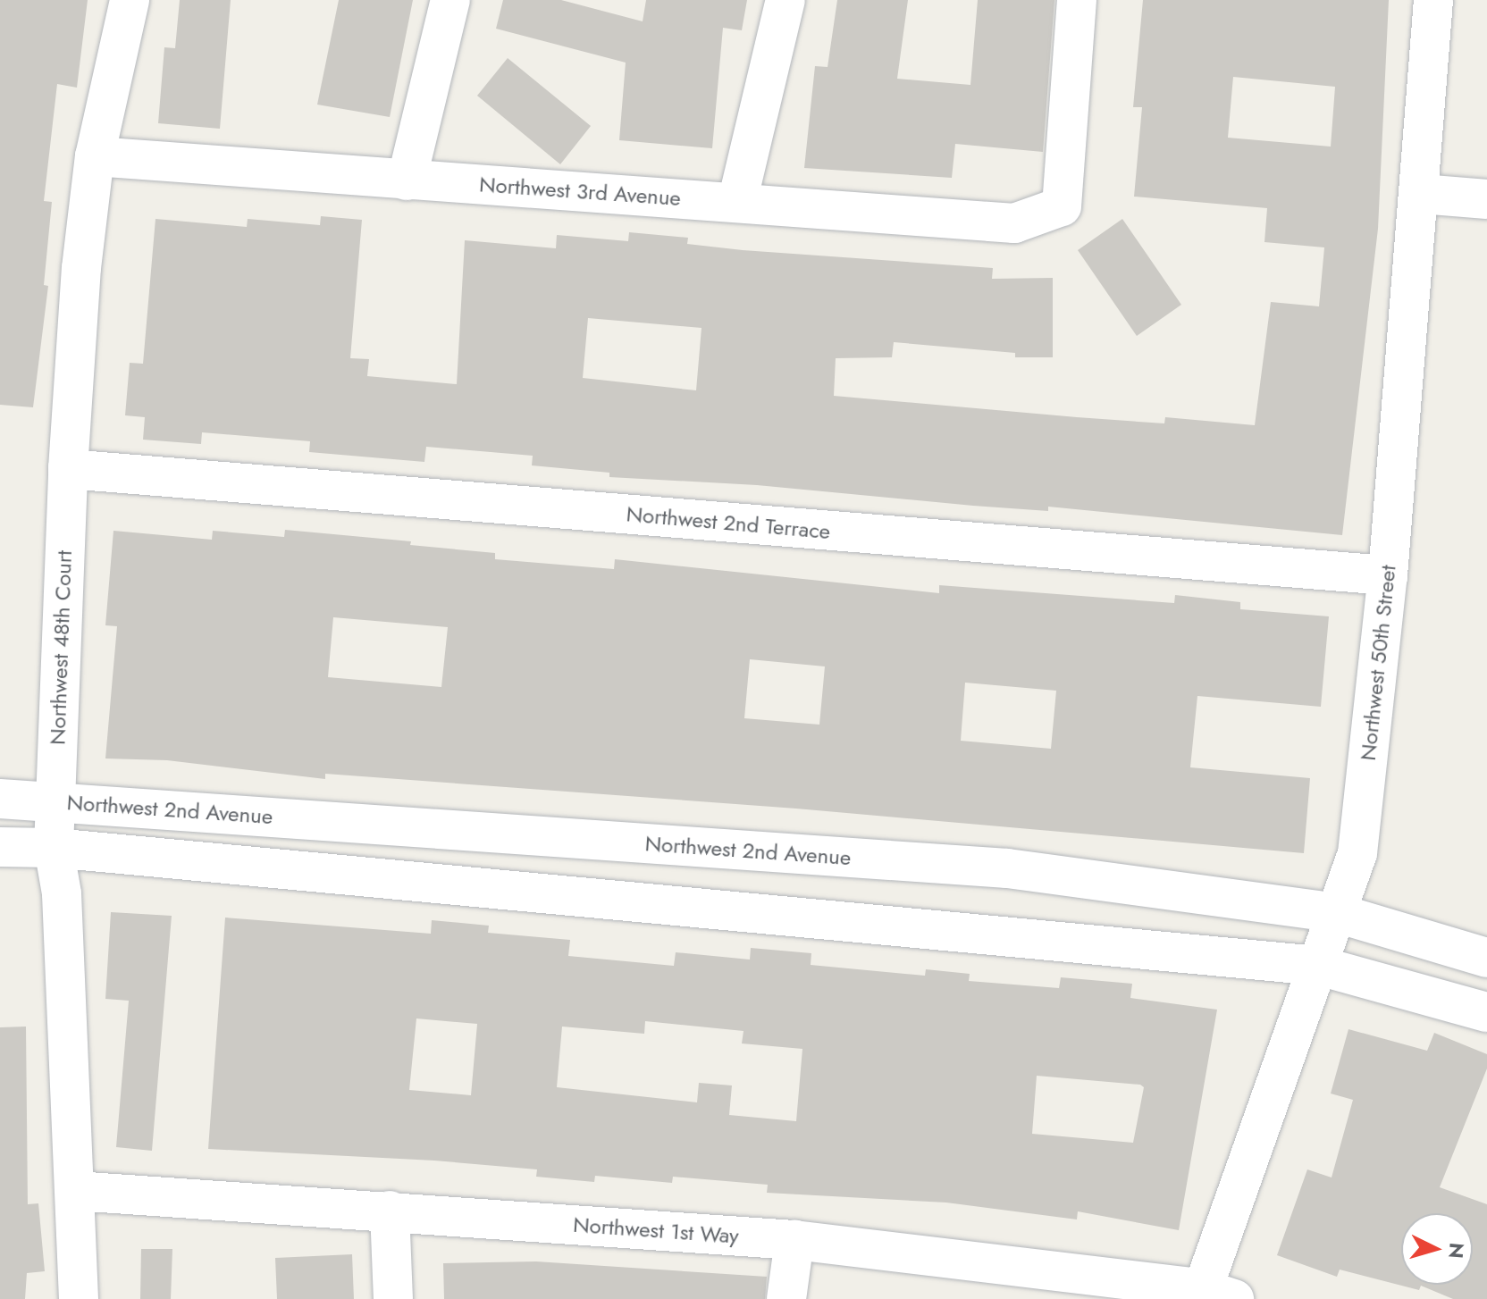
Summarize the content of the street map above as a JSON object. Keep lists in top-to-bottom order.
{
  "streets": {
    "street": [
      "Northwest 3rd Avenue",
      "Northwest 2nd Terrace",
      "Northwest 48th Court",
      "Northwest 50th Street",
      "Northwest 2nd Avenue",
      "Northwest 1st Way"
    ]
  },
  "crossings": [
    ["Northwest 3rd Avenue", "Northwest 48th Court"],
    ["Northwest 2nd Terrace", "Northwest 48th Court"],
    ["Northwest 2nd Terrace", "Northwest 50th Street"],
    ["Northwest 48th Court", "Northwest 2nd Avenue"],
    ["Northwest 48th Court", "Northwest 1st Way"],
    ["Northwest 50th Street", "Northwest 2nd Avenue"],
    ["Northwest 50th Street", "Northwest 1st Way"]
  ],
  "north": "right"
}
